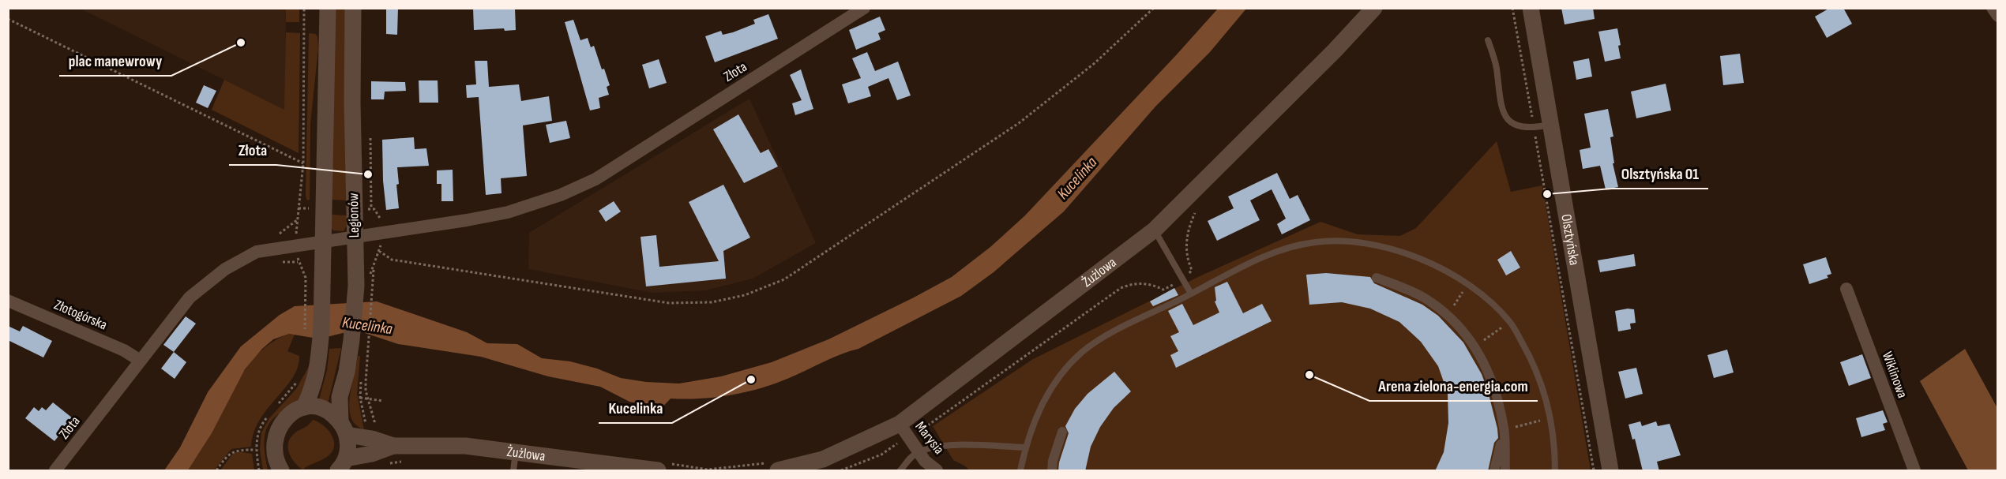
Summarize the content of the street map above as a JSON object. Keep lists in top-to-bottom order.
{
  "streets": {
    "street": [
      "Złota",
      "Legionów",
      "Olsztyńska",
      "Żużlowa",
      "Złotogórska",
      "Wiklinowa",
      "Marysia"
    ]
  },
  "crossings": [
    ["Złota", "Legionów"],
    ["Złota", "Złotogórska"],
    ["Legionów", "Żużlowa"],
    ["Żużlowa", "Marysia"]
  ],
  "water": ["Kucelinka"],
  "places": [
    "plac manewrowy",
    "Złota",
    "Olsztyńska 01",
    "Arena zielona-energia.com",
    "Kucelinka"
  ]
}
